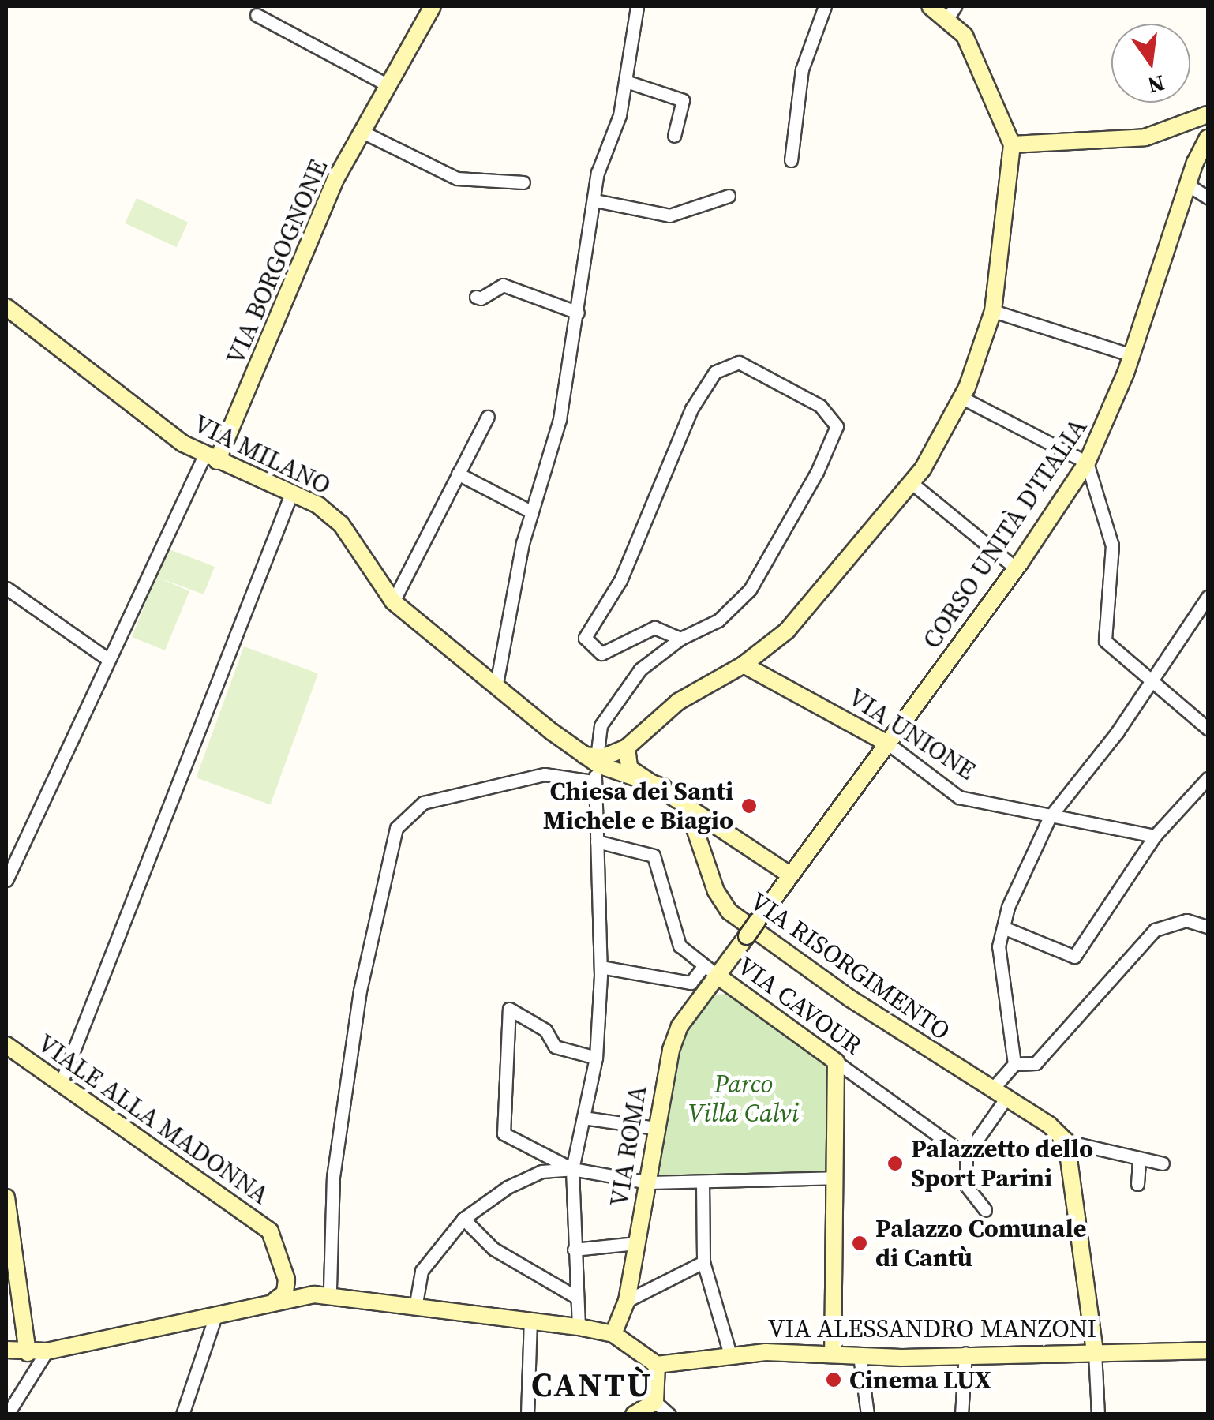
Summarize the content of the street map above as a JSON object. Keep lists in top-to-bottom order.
{
  "streets": {
    "main road": [
      "VIA BORGOGNONE",
      "VIA MILANO",
      "CORSO UNITÀ D'ITALIA",
      "VIA UNIONE",
      "VIA RISORGIMENTO",
      "VIA CAVOUR",
      "VIALE ALLA MADONNA",
      "VIA ROMA",
      "VIA ALESSANDRO MANZONI"
    ]
  },
  "crossings": [
    ["VIA BORGOGNONE", "VIA MILANO"],
    ["CORSO UNITÀ D'ITALIA", "VIA UNIONE"],
    ["CORSO UNITÀ D'ITALIA", "VIA ROMA"],
    ["VIA CAVOUR", "VIA ROMA"]
  ],
  "districts": ["CANTÙ"],
  "parks": ["Parco Villa Calvi"],
  "places": [
    "Chiesa dei Santi Michele e Biagio",
    "Palazzetto dello Sport Parini",
    "Palazzo Comunale di Cantù",
    "Cinema LUX"
  ],
  "north": "bottom"
}
